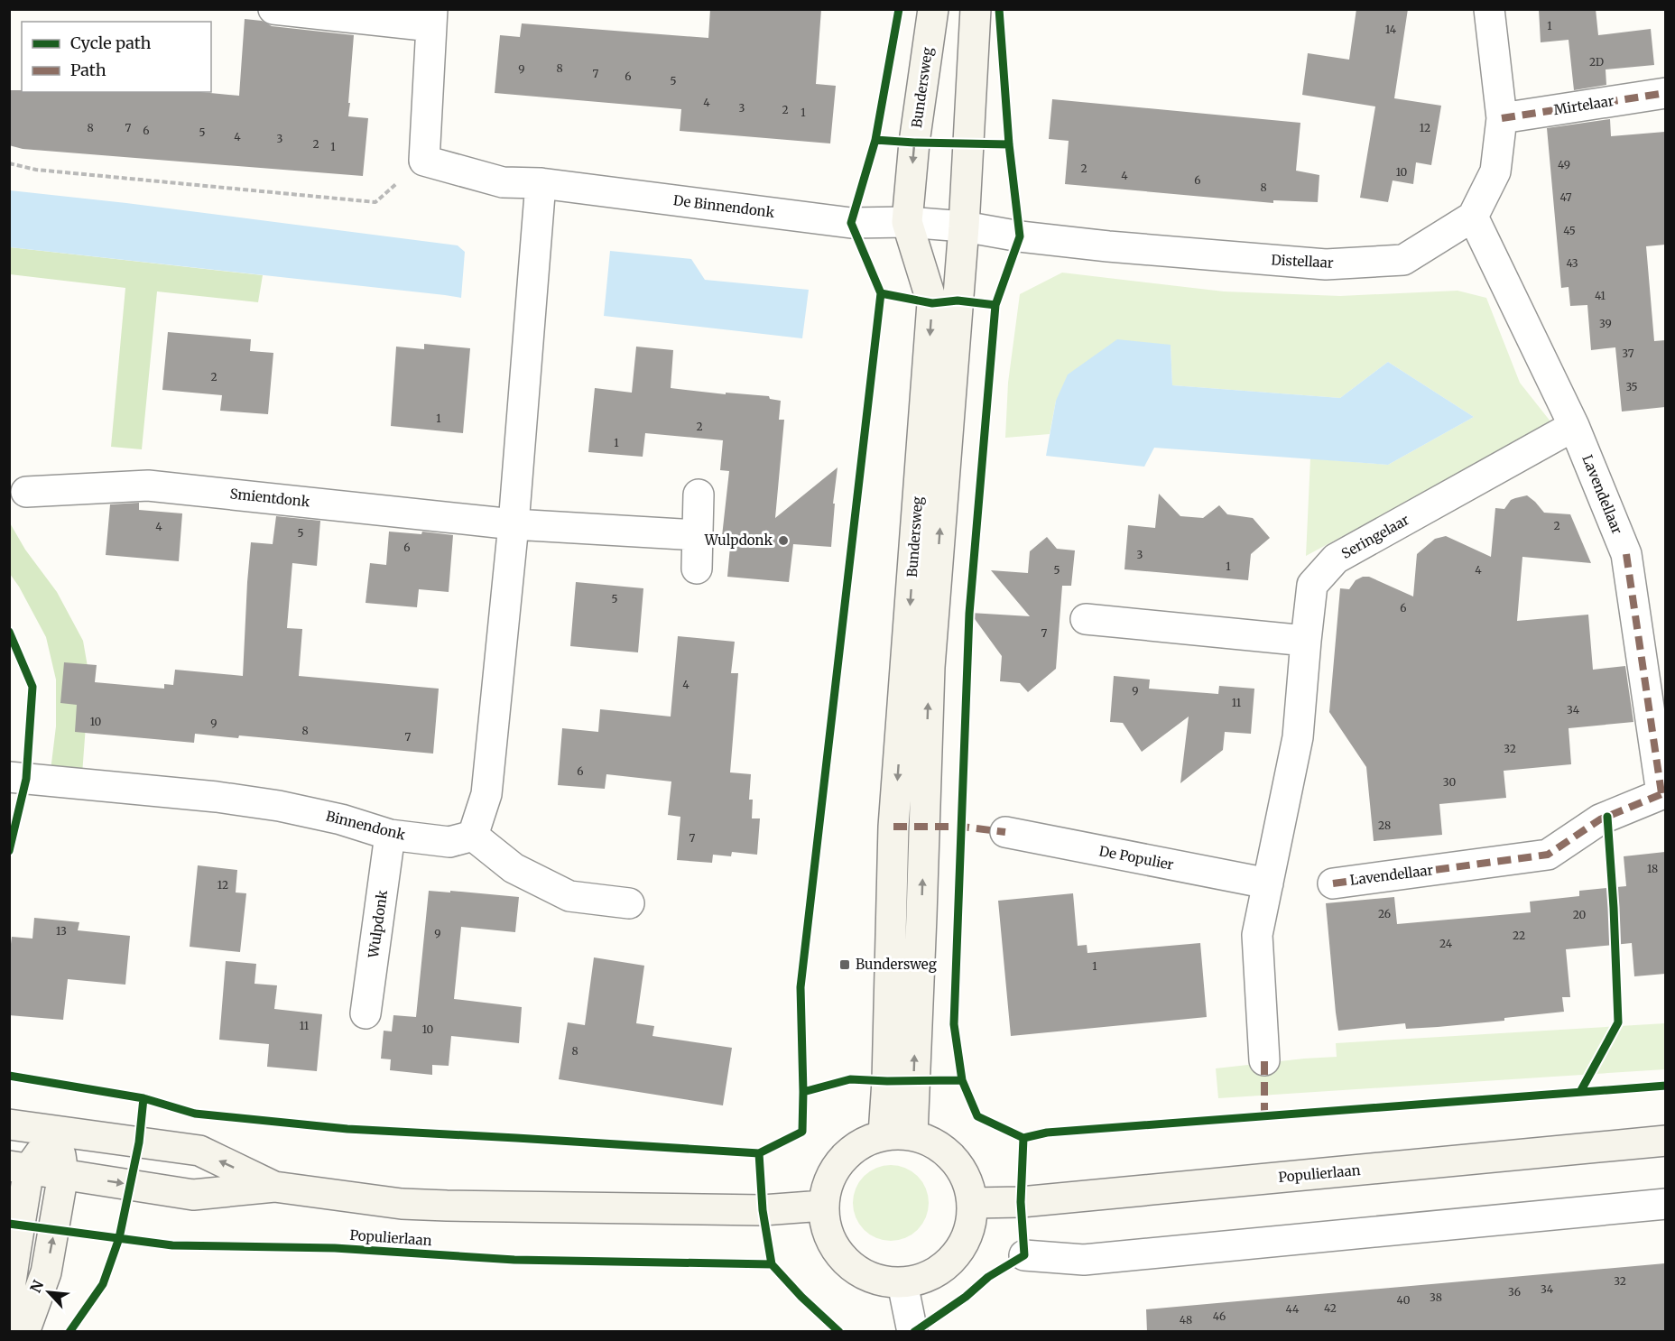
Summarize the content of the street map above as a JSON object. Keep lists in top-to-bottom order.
{
  "streets": {
    "street": [
      "Bundersweg",
      "Mirtelaar",
      "De Binnendonk",
      "Distellaar",
      "Lavendellaar",
      "Smientdonk",
      "Seringelaar",
      "Binnendonk",
      "De Populier",
      "Wulpdonk",
      "Populierlaan"
    ]
  },
  "crossings": [
    ["Bundersweg", "De Binnendonk"],
    ["Bundersweg", "Distellaar"],
    ["Bundersweg", "Populierlaan"],
    ["De Binnendonk", "Distellaar"],
    ["Distellaar", "Lavendellaar"],
    ["Lavendellaar", "Seringelaar"],
    ["Binnendonk", "Wulpdonk"]
  ],
  "places": {
    "other": ["Wulpdonk"],
    "transit": ["Bundersweg"]
  },
  "house_numbers": [
    "1",
    "14",
    "2D",
    "8",
    "9",
    "7",
    "6",
    "5",
    "4",
    "3",
    "2",
    "1",
    "8",
    "7",
    "12",
    "6",
    "5",
    "4",
    "3",
    "2",
    "1",
    "49",
    "2",
    "10",
    "4",
    "6",
    "8",
    "47",
    "45",
    "43",
    "41",
    "39",
    "37",
    "2",
    "35",
    "1",
    "2",
    "1",
    "2",
    "4",
    "5",
    "6",
    "3",
    "1",
    "5",
    "4",
    "5",
    "6",
    "7",
    "4",
    "9",
    "11",
    "34",
    "10",
    "9",
    "8",
    "7",
    "32",
    "6",
    "30",
    "28",
    "7",
    "18",
    "12",
    "26",
    "20",
    "13",
    "9",
    "22",
    "24",
    "1",
    "11",
    "10",
    "8",
    "32",
    "34",
    "36",
    "38",
    "40",
    "42",
    "44",
    "46",
    "48"
  ],
  "legend": ["Cycle path", "Path"],
  "north": "top left"
}
